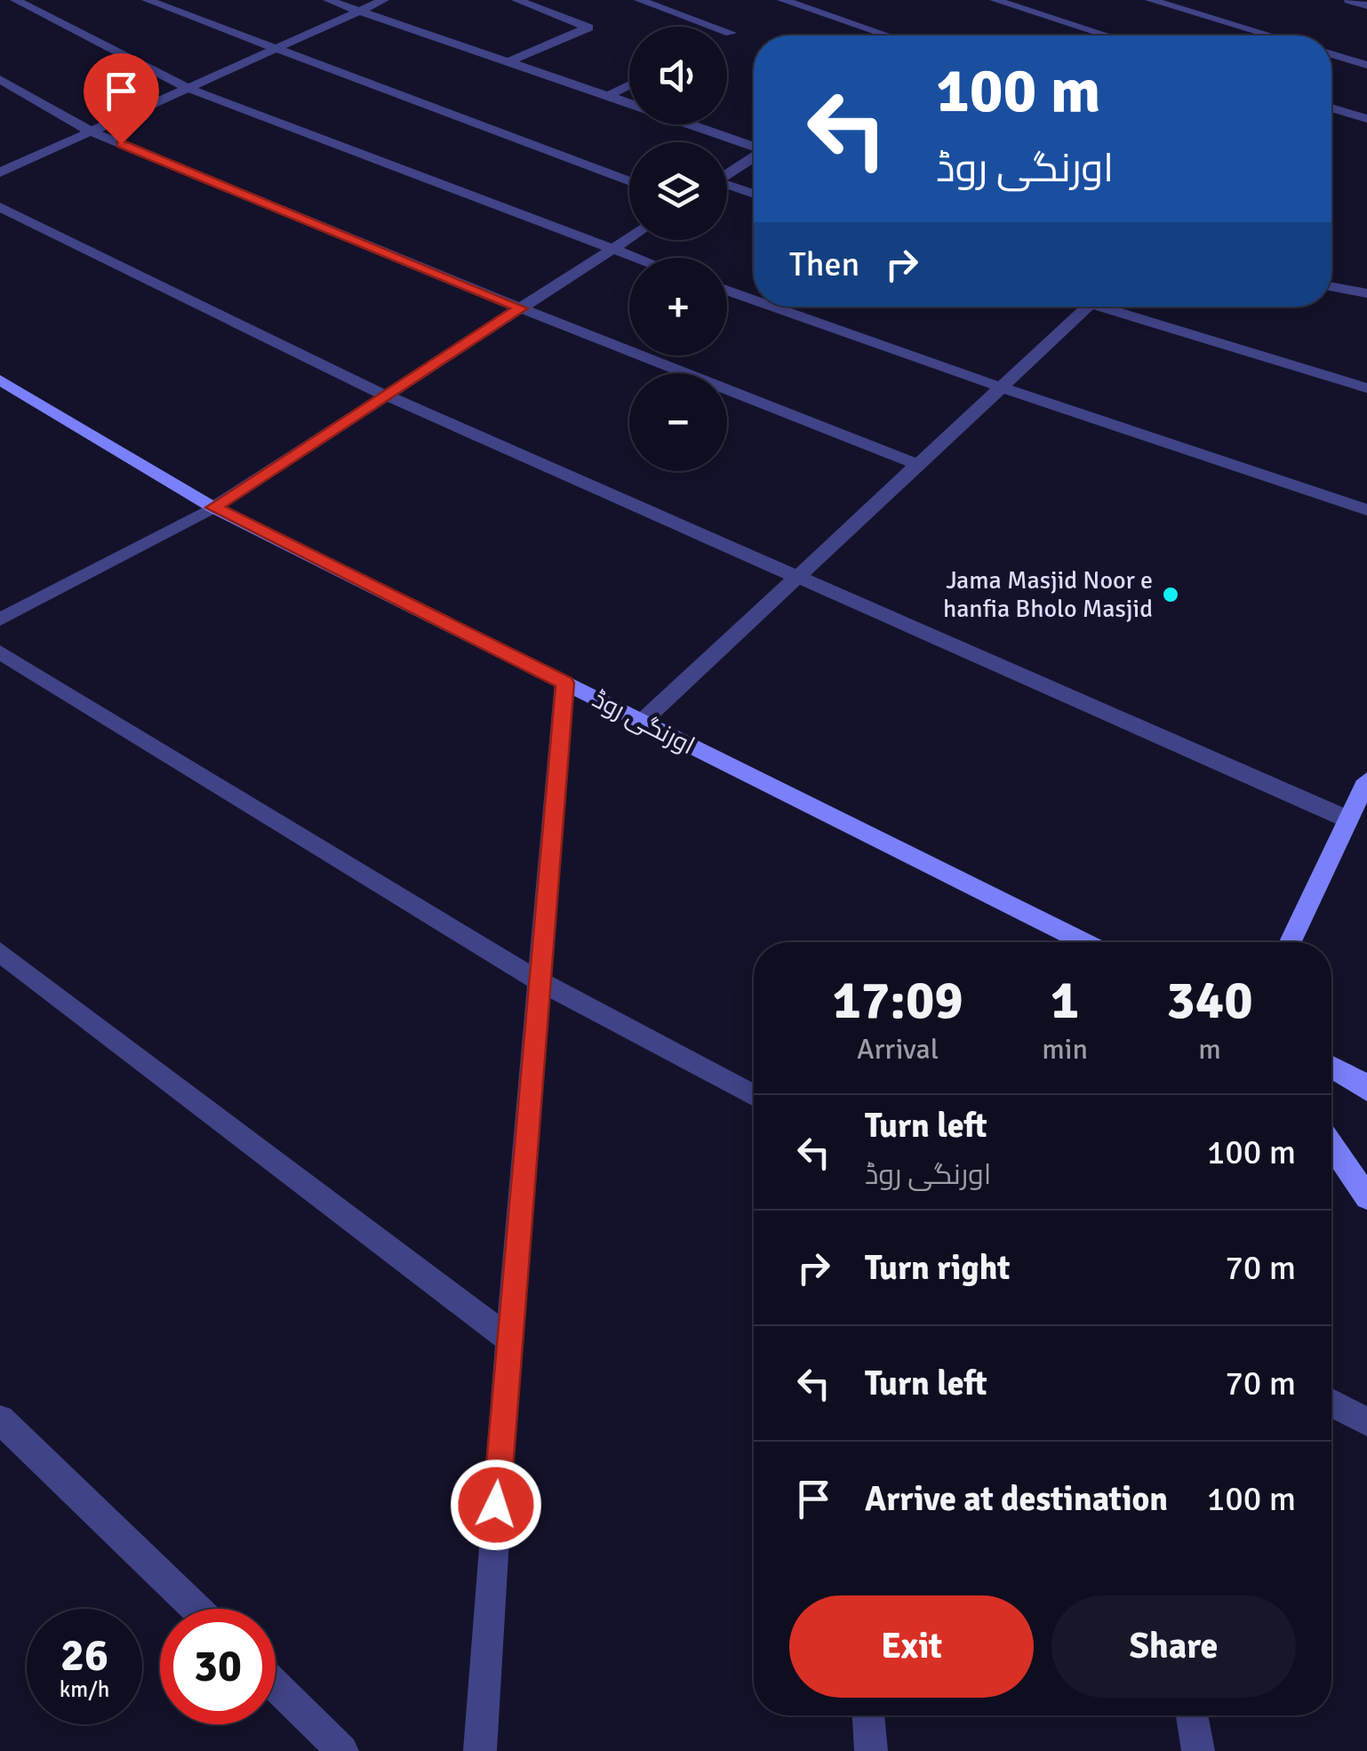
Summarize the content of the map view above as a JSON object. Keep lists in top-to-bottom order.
{
  "streets": {
    "main road": ["اورنگی روڈ"]
  },
  "places": ["Jama Masjid Noor e hanfia Bholo Masjid"],
  "page": {
    "map_buttons": ["+", "−"],
    "turn": ["100 m", "اورنگی روڈ"],
    "then": "Then",
    "eta": [
      "17:09",
      "Arrival",
      "1",
      "min",
      "340",
      "m"
    ],
    "list": [
      {
        "name": "Turn left",
        "note": "اورنگی روڈ",
        "value": "100 m"
      },
      {
        "name": "Turn right",
        "value": "70 m"
      },
      {
        "name": "Turn left",
        "value": "70 m"
      },
      {
        "name": "Arrive at destination",
        "value": "100 m"
      }
    ],
    "buttons": ["Exit", "Share"],
    "speed": "26 km/h",
    "limit": "30"
  }
}
